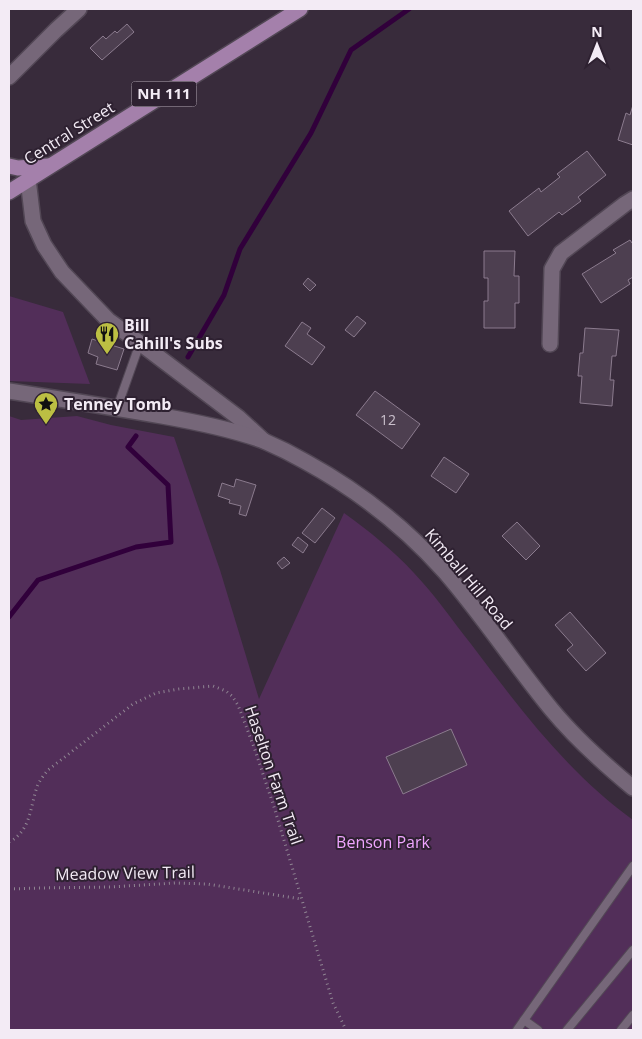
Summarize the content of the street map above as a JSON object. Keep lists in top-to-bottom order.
{
  "streets": {
    "main road": ["NH 111", "Central Street"],
    "street": ["Kimball Hill Road"],
    "path": ["Haselton Farm Trail", "Meadow View Trail"]
  },
  "crossings": [
    ["Haselton Farm Trail", "Meadow View Trail"]
  ],
  "parks": ["Benson Park"],
  "places": {
    "restaurant": ["Bill Cahill's Subs"],
    "place": ["Tenney Tomb"]
  },
  "house_numbers": ["12"],
  "north": "top"
}
